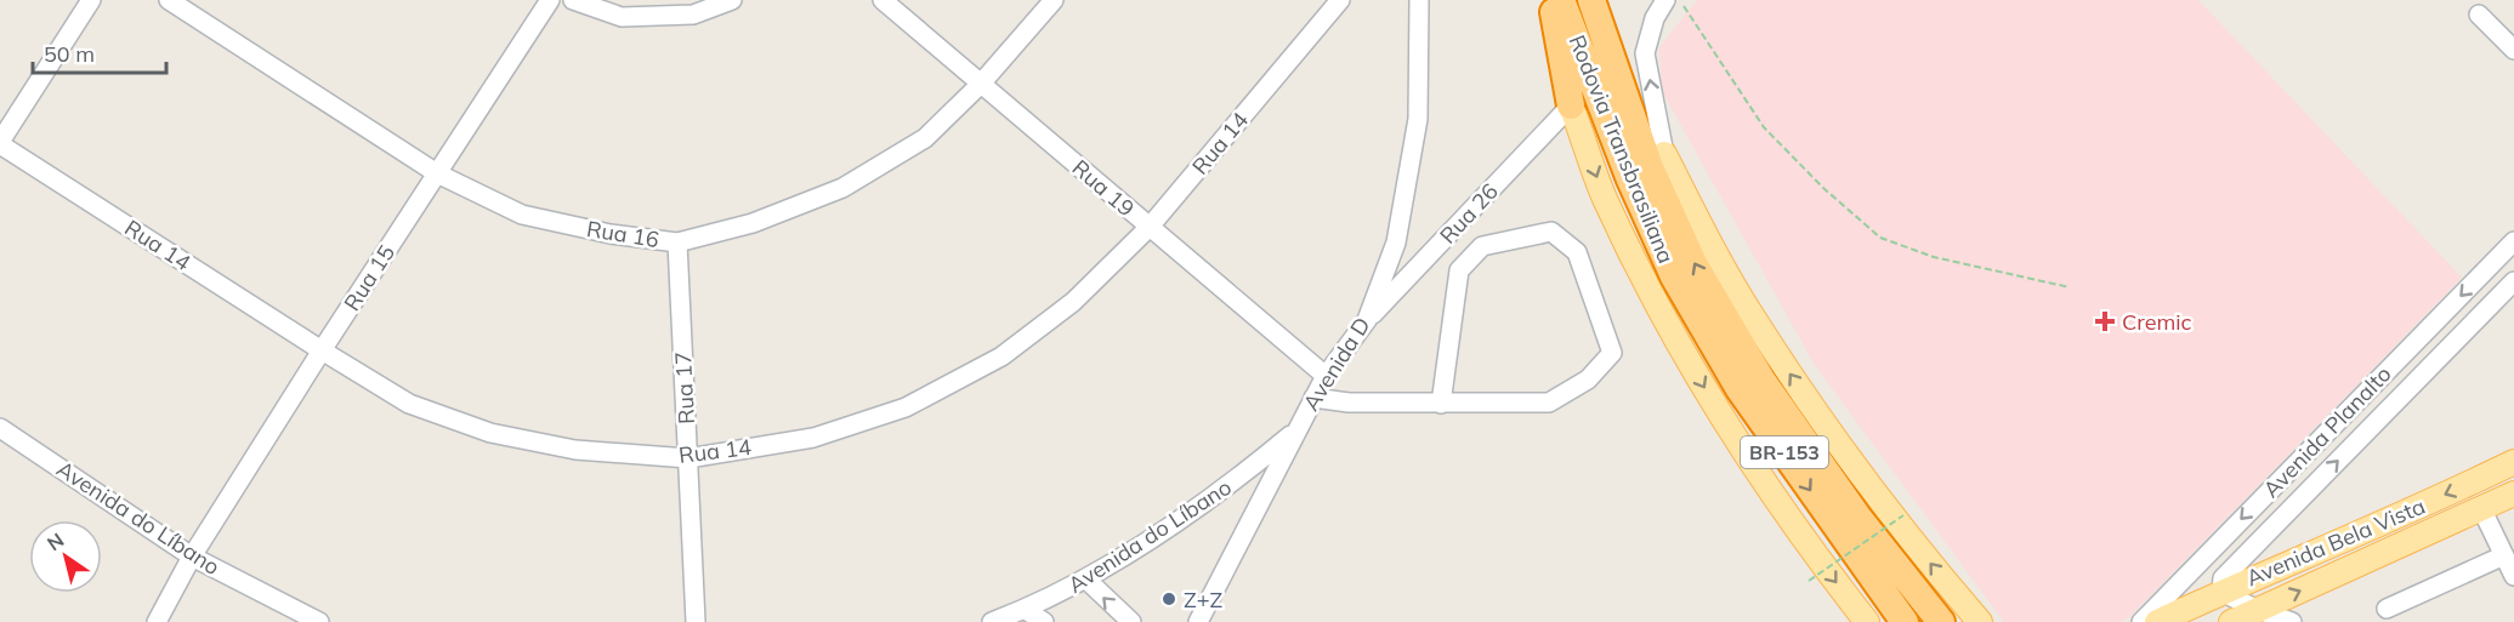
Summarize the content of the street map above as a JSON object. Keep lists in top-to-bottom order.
{
  "streets": {
    "highway": ["Rodovia Transbrasiliana", "BR-153"],
    "main road": ["Avenida Bela Vista"],
    "street": [
      "Rua 14",
      "Rua 19",
      "Rua 26",
      "Rua 16",
      "Rua 15",
      "Avenida D",
      "Rua 17",
      "Avenida Planalto",
      "Avenida do Líbano"
    ]
  },
  "crossings": [
    ["Rua 14", "Rua 19"],
    ["Rua 14", "Rua 15"],
    ["Rua 14", "Rua 17"],
    ["Rodovia Transbrasiliana", "Rua 26"],
    ["Rua 19", "Rua 16"],
    ["Rua 19", "Avenida D"],
    ["Rua 26", "Avenida D"],
    ["Rua 16", "Rua 15"],
    ["Rua 16", "Rua 17"],
    ["Rua 15", "Avenida do Líbano"],
    ["Avenida D", "Avenida do Líbano"],
    ["Avenida Planalto", "Avenida Bela Vista"]
  ],
  "places": {
    "health": ["Cremic"],
    "other": ["Z+Z"]
  },
  "scale_bar": "50 m",
  "north": "top left"
}
